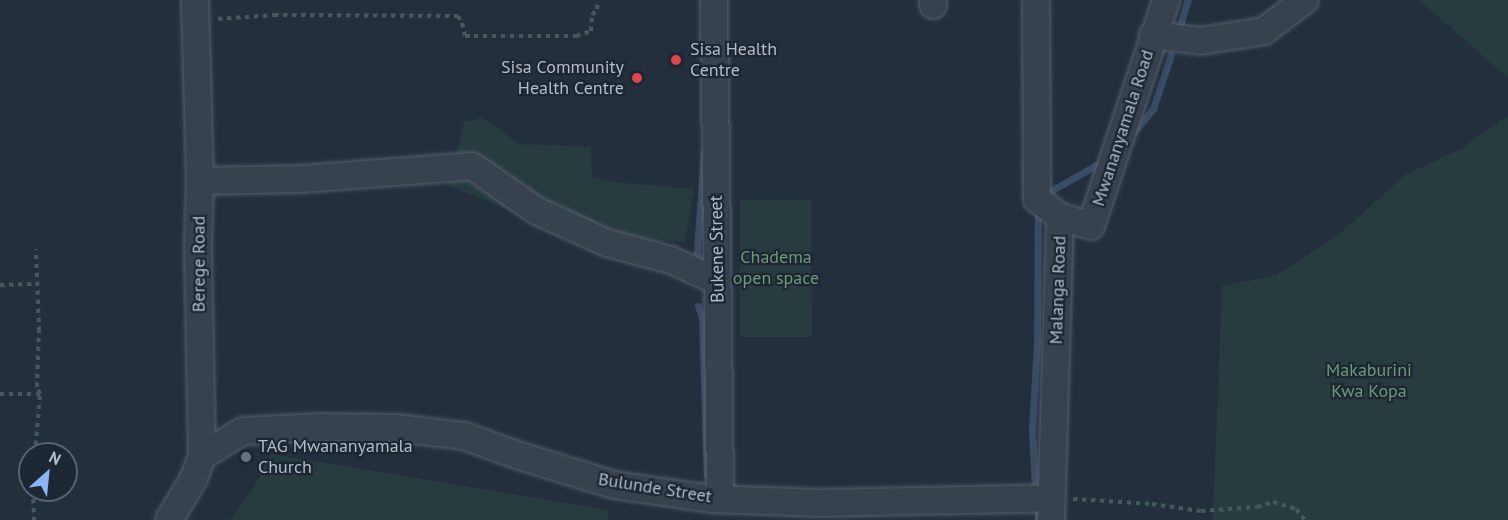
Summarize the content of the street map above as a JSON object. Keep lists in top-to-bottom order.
{
  "streets": {
    "street": [
      "Mwananyamala Road",
      "Bukene Street",
      "Berege Road",
      "Malanga Road",
      "Bulunde Street"
    ]
  },
  "crossings": [
    ["Mwananyamala Road", "Malanga Road"],
    ["Bukene Street", "Bulunde Street"],
    ["Berege Road", "Bulunde Street"],
    ["Malanga Road", "Bulunde Street"]
  ],
  "parks": ["Chadema open space", "Makaburini Kwa Kopa"],
  "places": ["Sisa Health Centre", "Sisa Community Health Centre", "TAG Mwananyamala Church"],
  "north": "top right"
}
